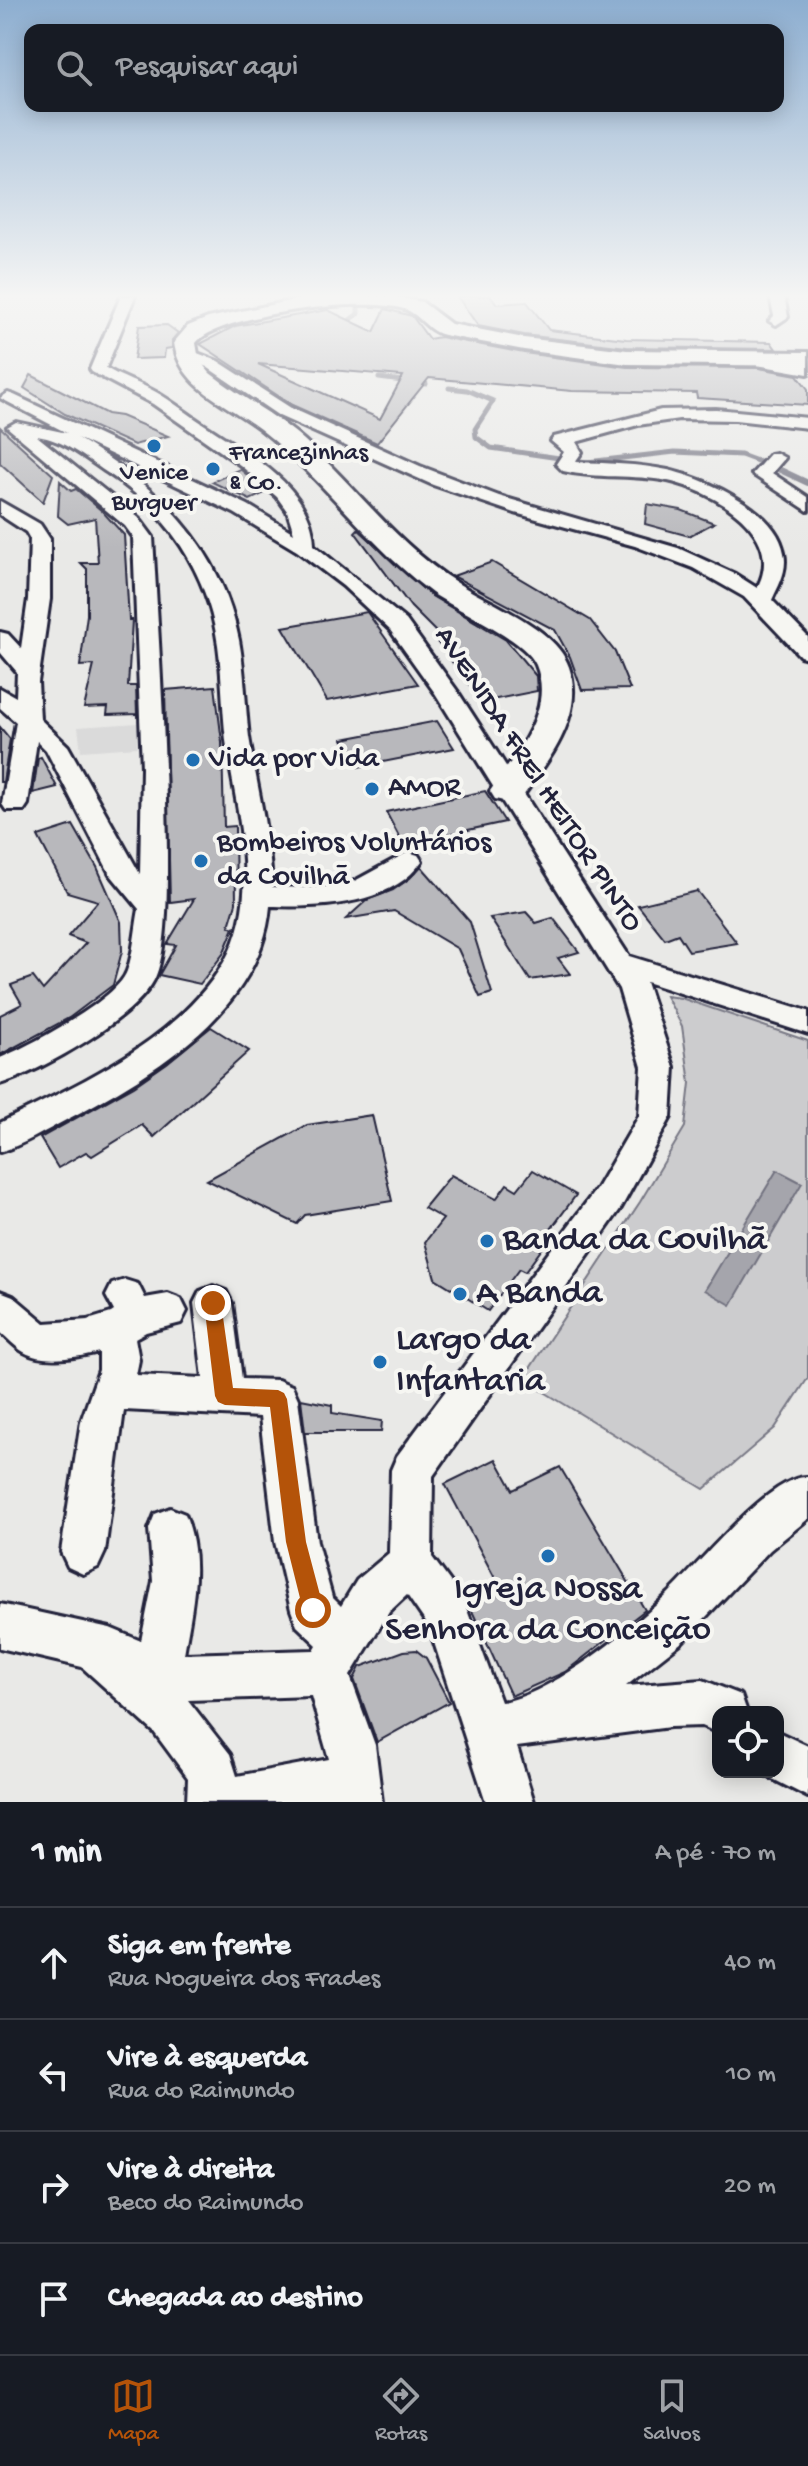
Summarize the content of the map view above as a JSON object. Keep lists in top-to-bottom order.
{
  "streets": {
    "street": ["AVENIDA FREI HEITOR PINTO"]
  },
  "places": [
    "Venice Burguer",
    "Francezinhas & Co.",
    "Vida por Vida",
    "AMOR",
    "Bombeiros Voluntários da Covilhã",
    "Banda da Covilhã",
    "A Banda",
    "Largo da Infantaria",
    "Igreja Nossa Senhora da Conceição"
  ],
  "page": {
    "search": "Pesquisar aqui",
    "heading": ["1 min", "A pé · 70 m"],
    "list": [
      ["Siga em frente", "Rua Nogueira dos Frades", "40 m"],
      ["Vire à esquerda", "Rua do Raimundo", "10 m"],
      ["Vire à direita", "Beco do Raimundo", "20 m"],
      "Chegada ao destino"
    ],
    "nav": ["Mapa", "Rotas", "Salvos"]
  }
}
